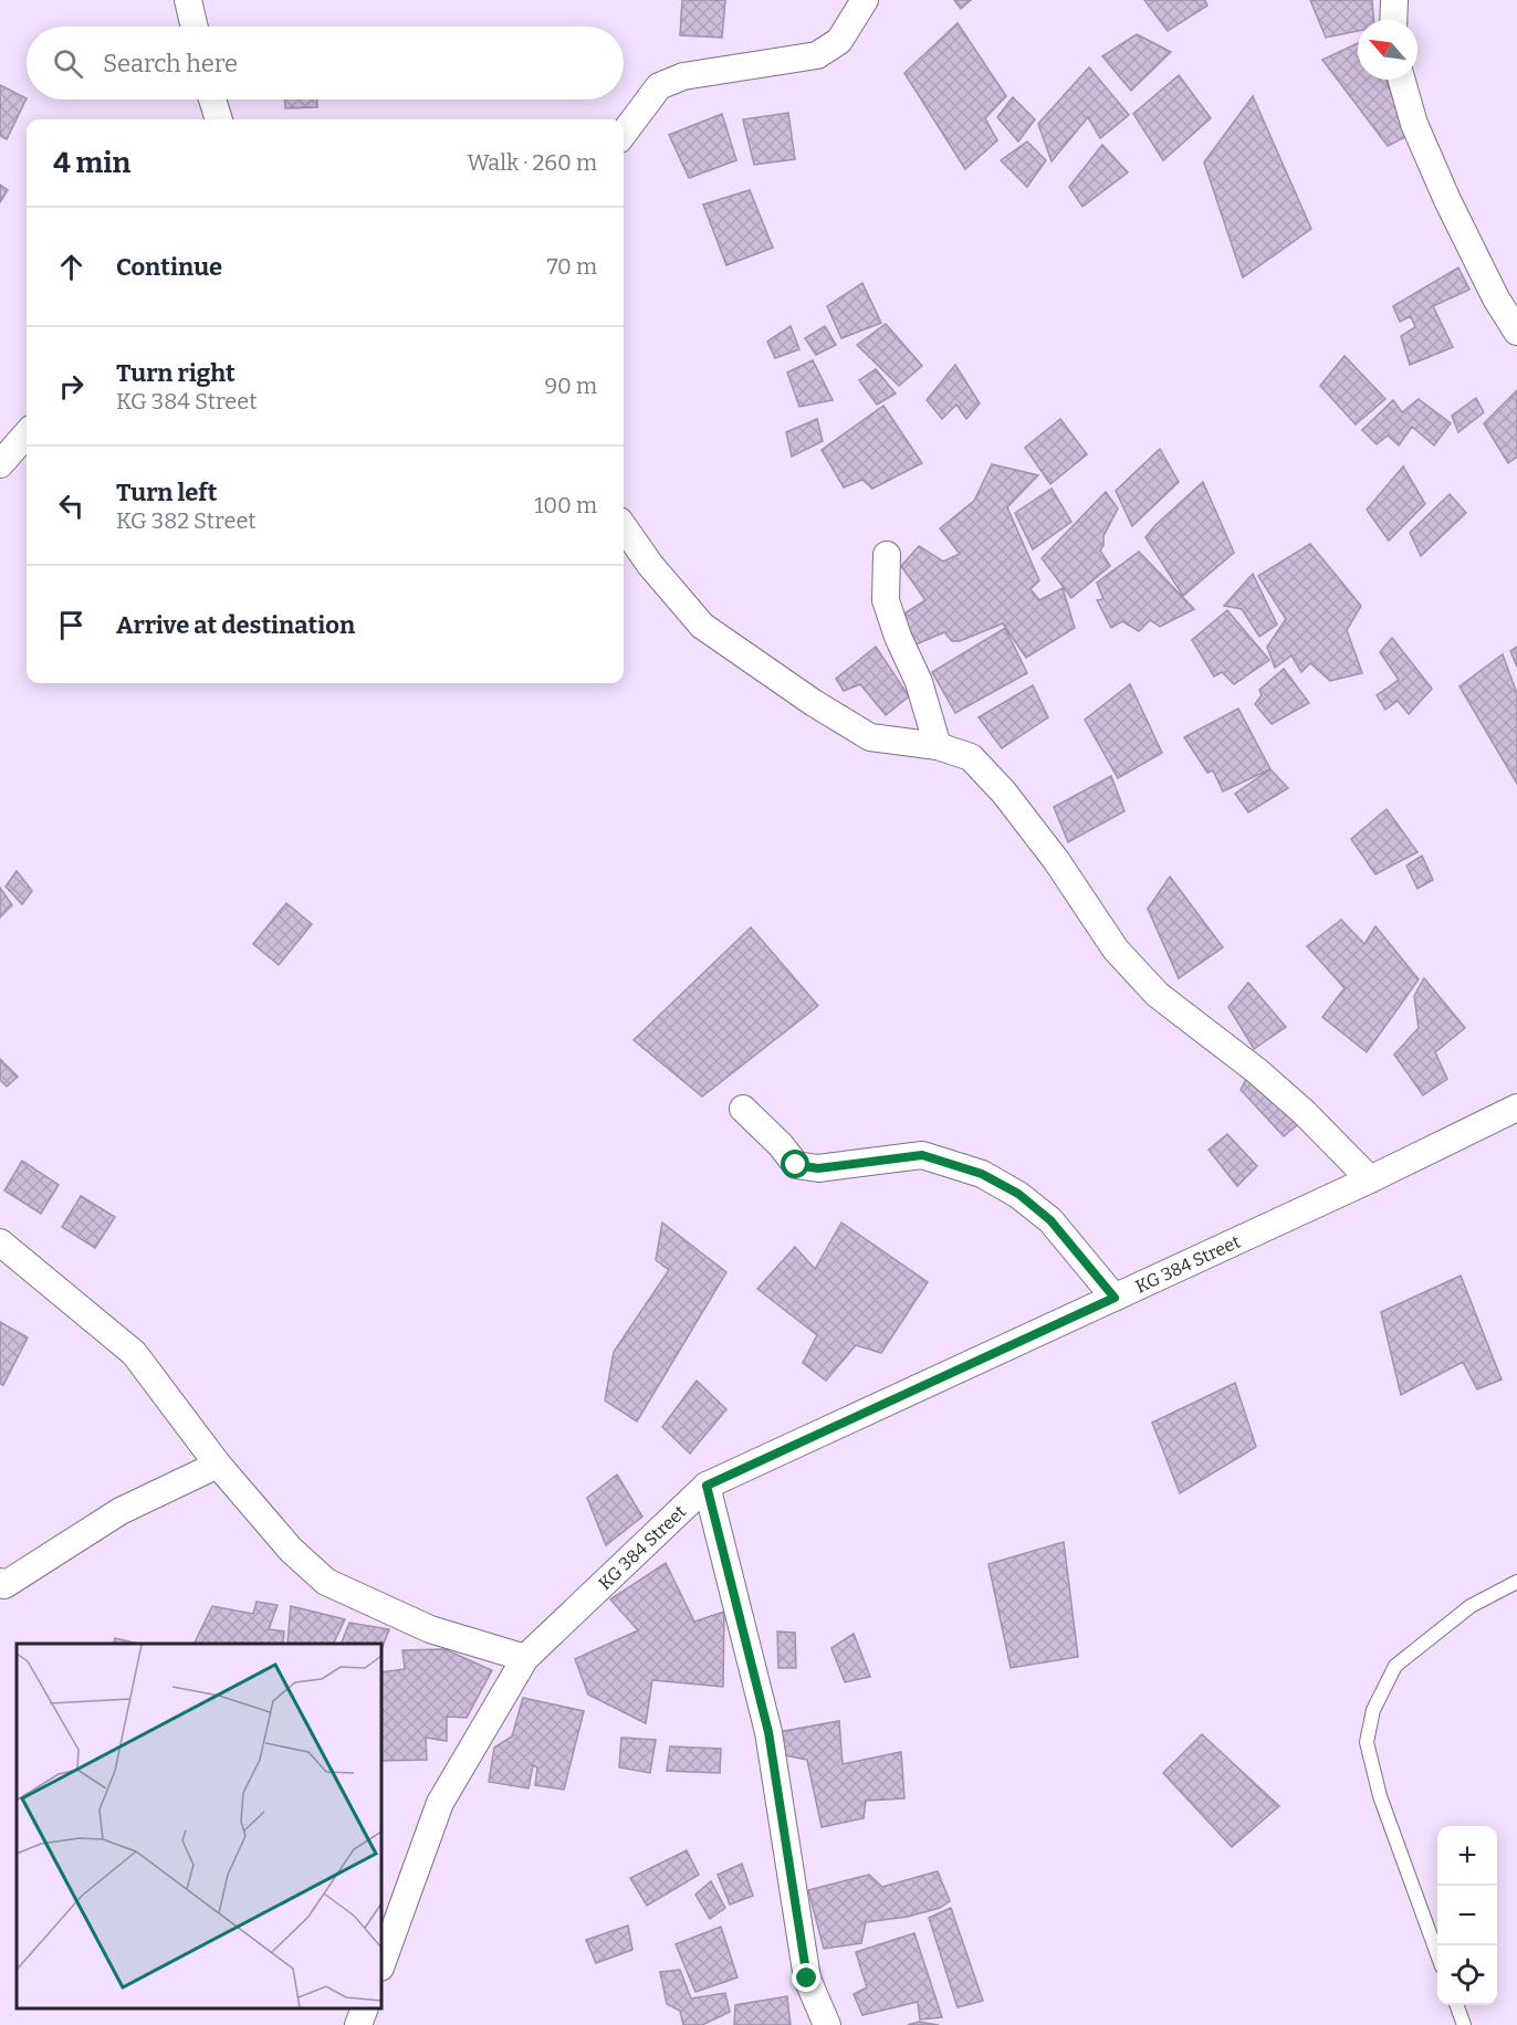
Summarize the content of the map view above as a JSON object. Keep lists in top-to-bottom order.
{
  "streets": {
    "street": ["KG 384 Street"]
  },
  "north": "top left",
  "page": {
    "search": "Search here",
    "heading": ["4 min", "Walk · 260 m"],
    "list": [
      ["Continue", "70 m"],
      ["Turn right", "KG 384 Street", "90 m"],
      ["Turn left", "KG 382 Street", "100 m"],
      "Arrive at destination"
    ],
    "map_buttons": ["+", "−"]
  }
}
